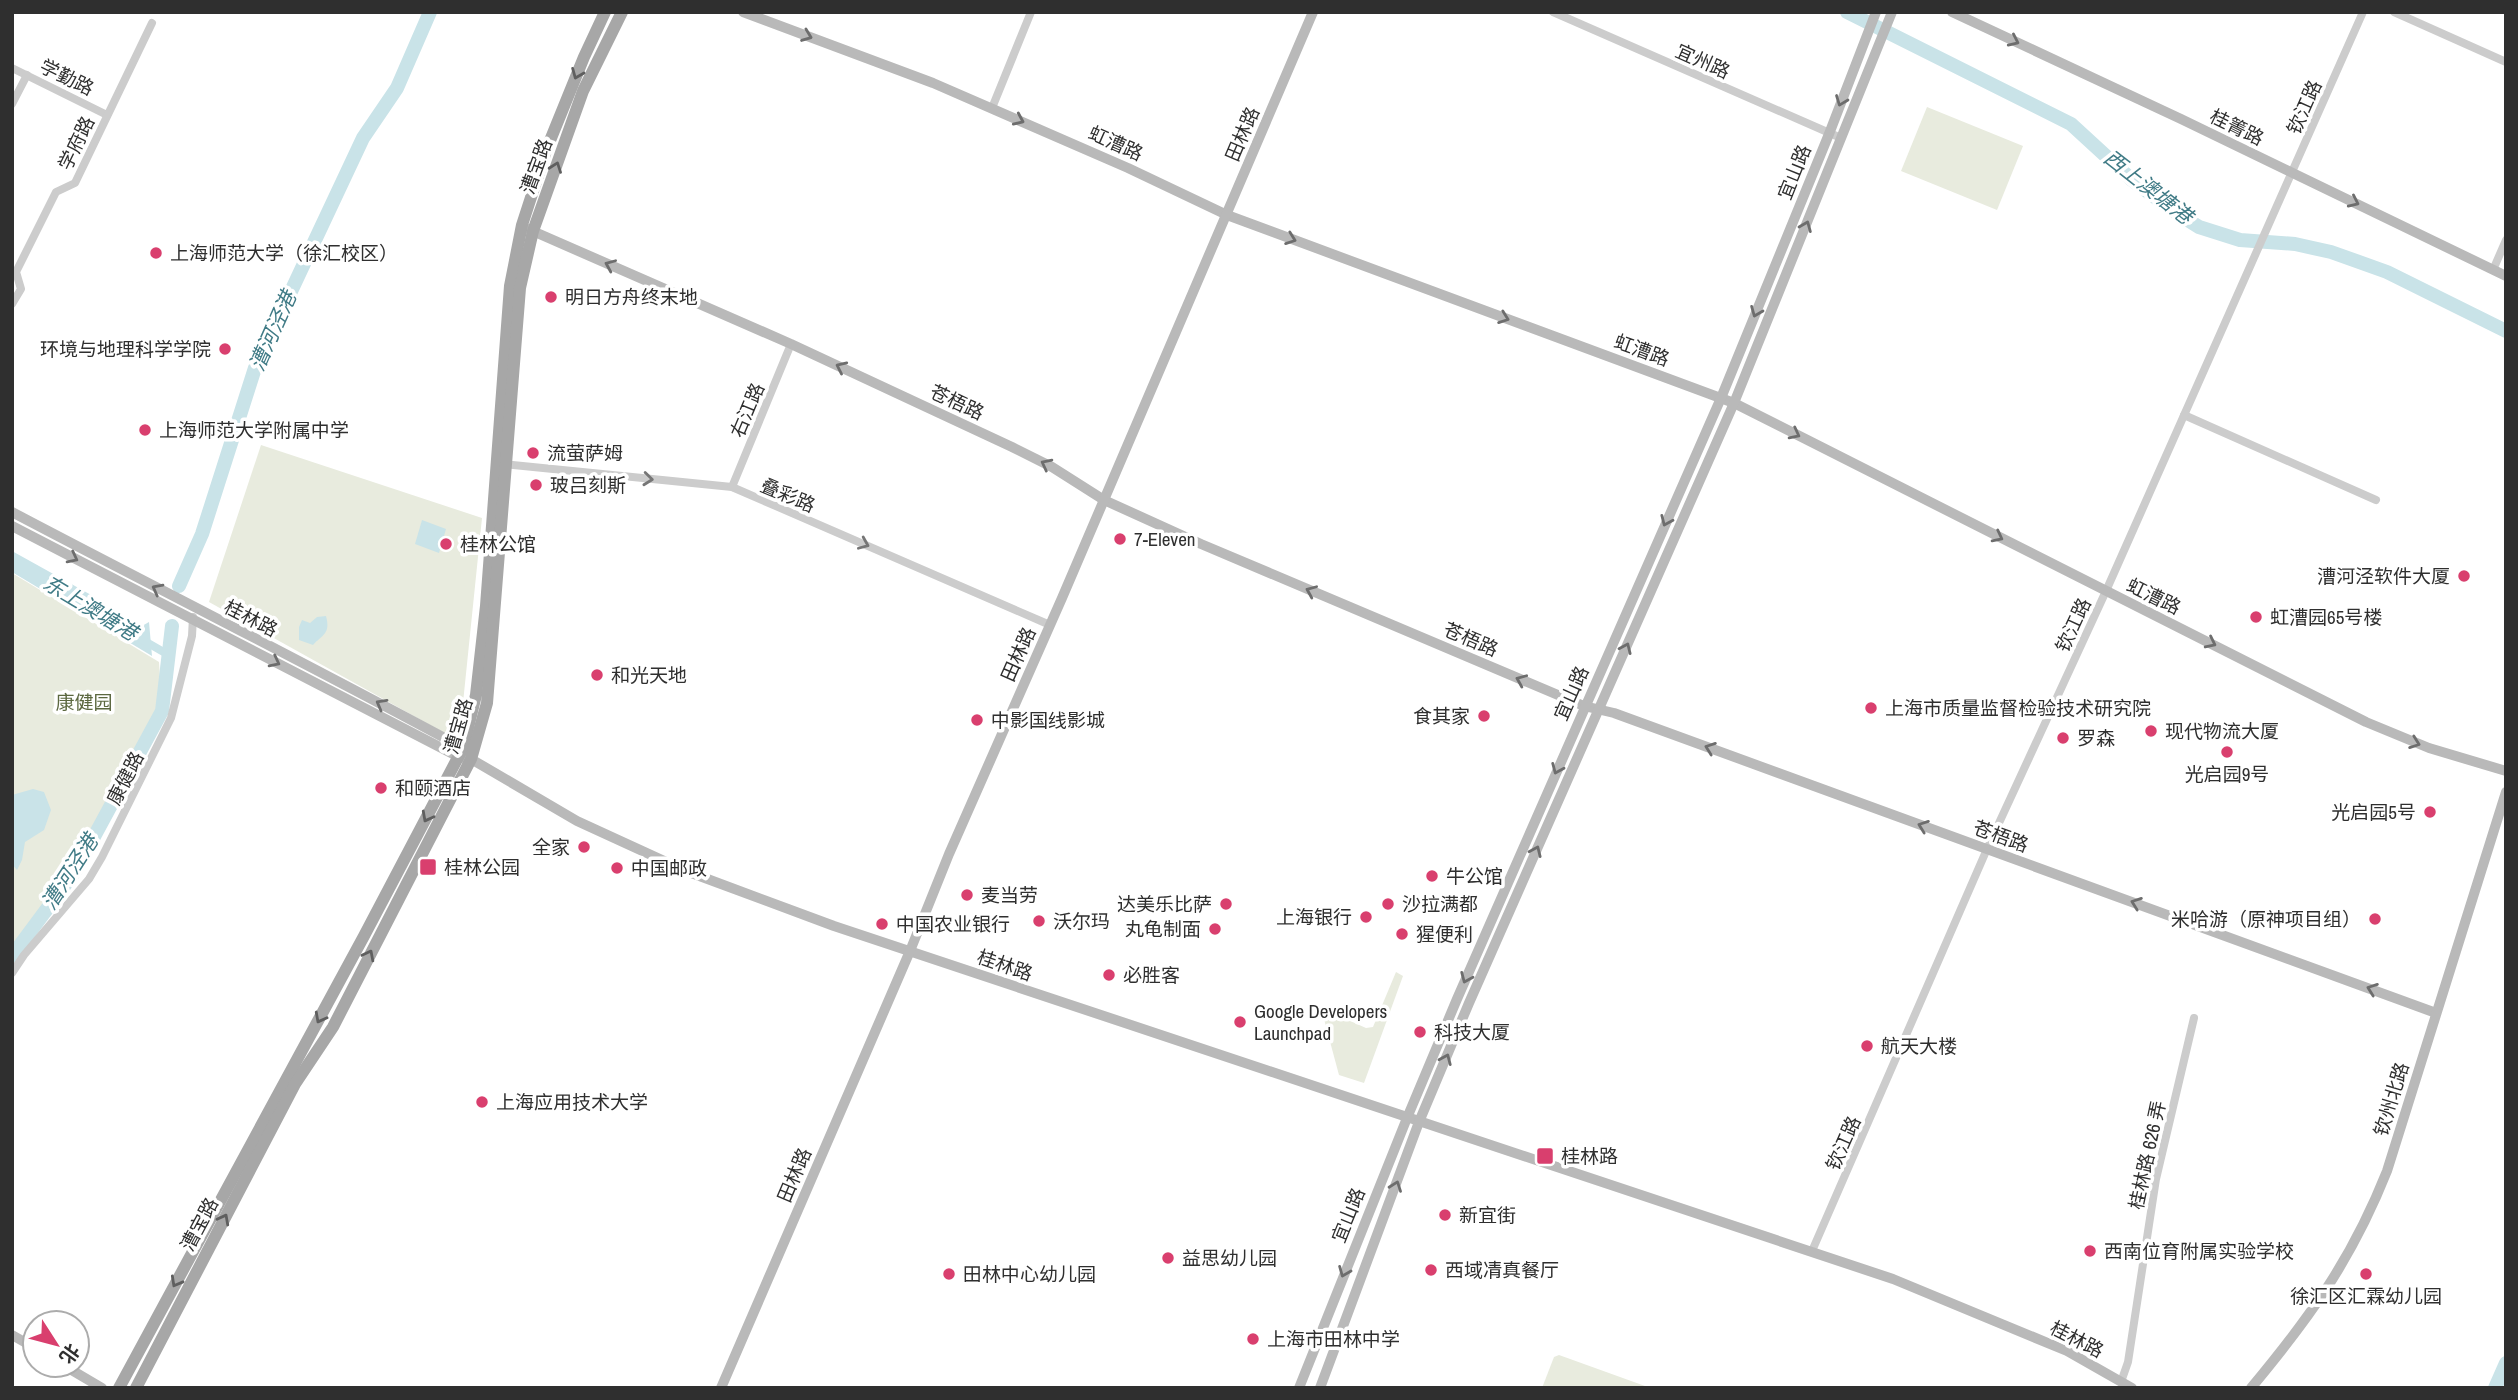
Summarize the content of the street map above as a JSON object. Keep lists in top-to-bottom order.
{
  "streets": {
    "main road": [
      "桂箐路",
      "田林路",
      "虹漕路",
      "漕宝路",
      "宜山路",
      "苍梧路",
      "桂林路",
      "钦州北路"
    ],
    "street": [
      "宜州路",
      "学勤路",
      "钦江路",
      "学府路",
      "右江路",
      "叠彩路",
      "康健路",
      "桂林路 626 弄"
    ]
  },
  "crossings": [
    ["宜州路", "宜山路"],
    ["学勤路", "学府路"],
    ["钦江路", "桂箐路"],
    ["钦江路", "虹漕路"],
    ["钦江路", "苍梧路"],
    ["钦江路", "桂林路"],
    ["田林路", "虹漕路"],
    ["田林路", "苍梧路"],
    ["田林路", "叠彩路"],
    ["田林路", "桂林路"],
    ["虹漕路", "宜山路"],
    ["漕宝路", "苍梧路"],
    ["漕宝路", "叠彩路"],
    ["漕宝路", "桂林路"],
    ["宜山路", "苍梧路"],
    ["宜山路", "桂林路"],
    ["苍梧路", "右江路"],
    ["苍梧路", "钦州北路"],
    ["右江路", "叠彩路"],
    ["桂林路", "康健路"],
    ["桂林路", "桂林路 626 弄"]
  ],
  "one_way": [
    "桂箐路",
    "虹漕路",
    "苍梧路",
    "叠彩路"
  ],
  "water": ["西上澳塘港", "漕河泾港", "东上澳塘港"],
  "parks": ["康健园"],
  "places": {
    "other": [
      "上海师范大学（徐汇校区）",
      "明日方舟终末地",
      "环境与地理科学学院",
      "上海师范大学附属中学",
      "流萤萨姆",
      "玻吕刻斯",
      "7-Eleven",
      "桂林公馆",
      "漕河泾软件大厦",
      "虹漕园65号楼",
      "和光天地",
      "上海市质量监督检验技术研究院",
      "食其家",
      "中影国线影城",
      "现代物流大厦",
      "罗森",
      "光启园9号",
      "和颐酒店",
      "光启园5号",
      "全家",
      "中国邮政",
      "牛公馆",
      "麦当劳",
      "达美乐比萨",
      "沙拉满都",
      "上海银行",
      "米哈游（原神项目组）",
      "沃尔玛",
      "中国农业银行",
      "丸龟制面",
      "猩便利",
      "必胜客",
      "Google Developers Launchpad",
      "科技大厦",
      "航天大楼",
      "上海应用技术大学",
      "新宜街",
      "西南位育附属实验学校",
      "益思幼儿园",
      "西域凊真餐厅",
      "田林中心幼儿园",
      "徐汇区汇霖幼儿园",
      "上海市田林中学"
    ],
    "transit": ["桂林公园", "桂林路"]
  },
  "north": "bottom right"
}
